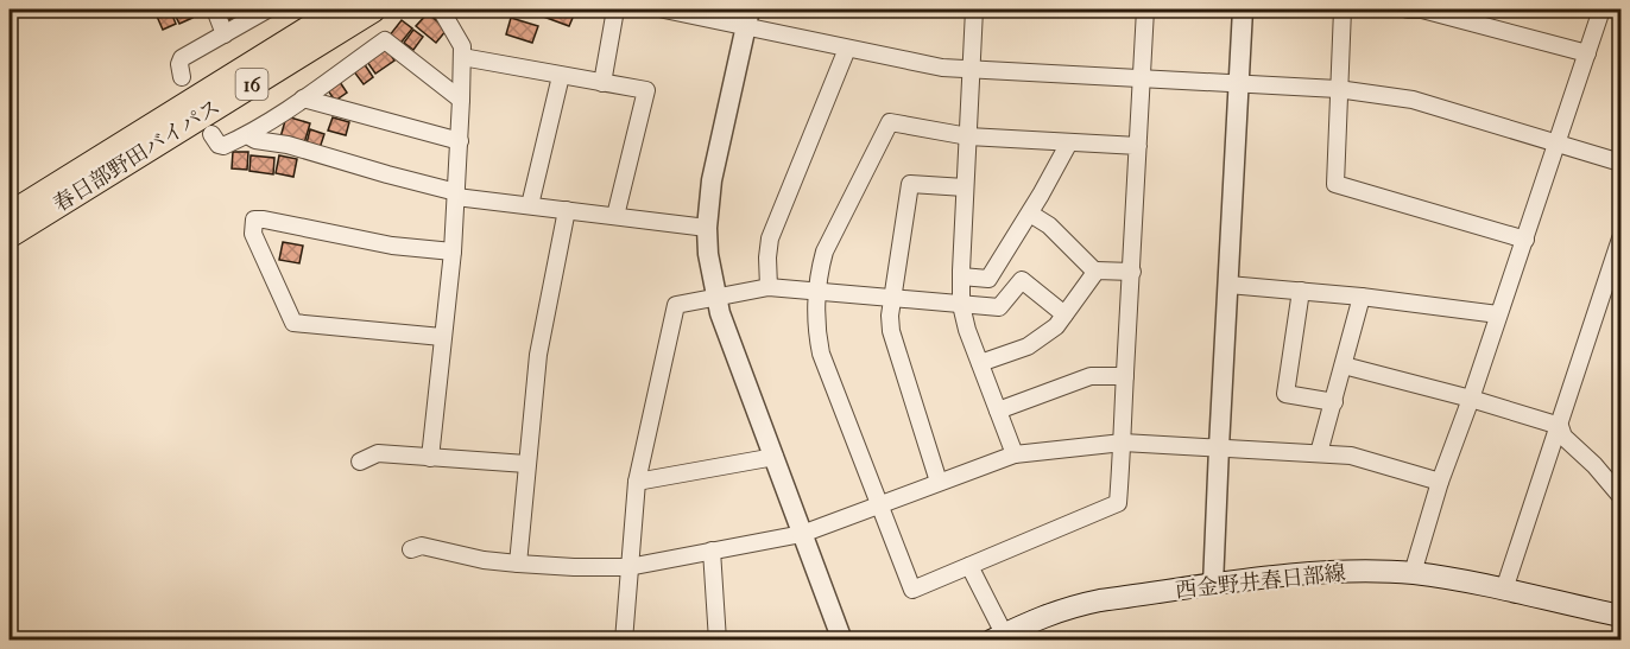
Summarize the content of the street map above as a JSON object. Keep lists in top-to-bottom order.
{
  "streets": {
    "highway": ["16", "春日部野田バイパス"],
    "main road": ["西金野井春日部線"]
  }
}
